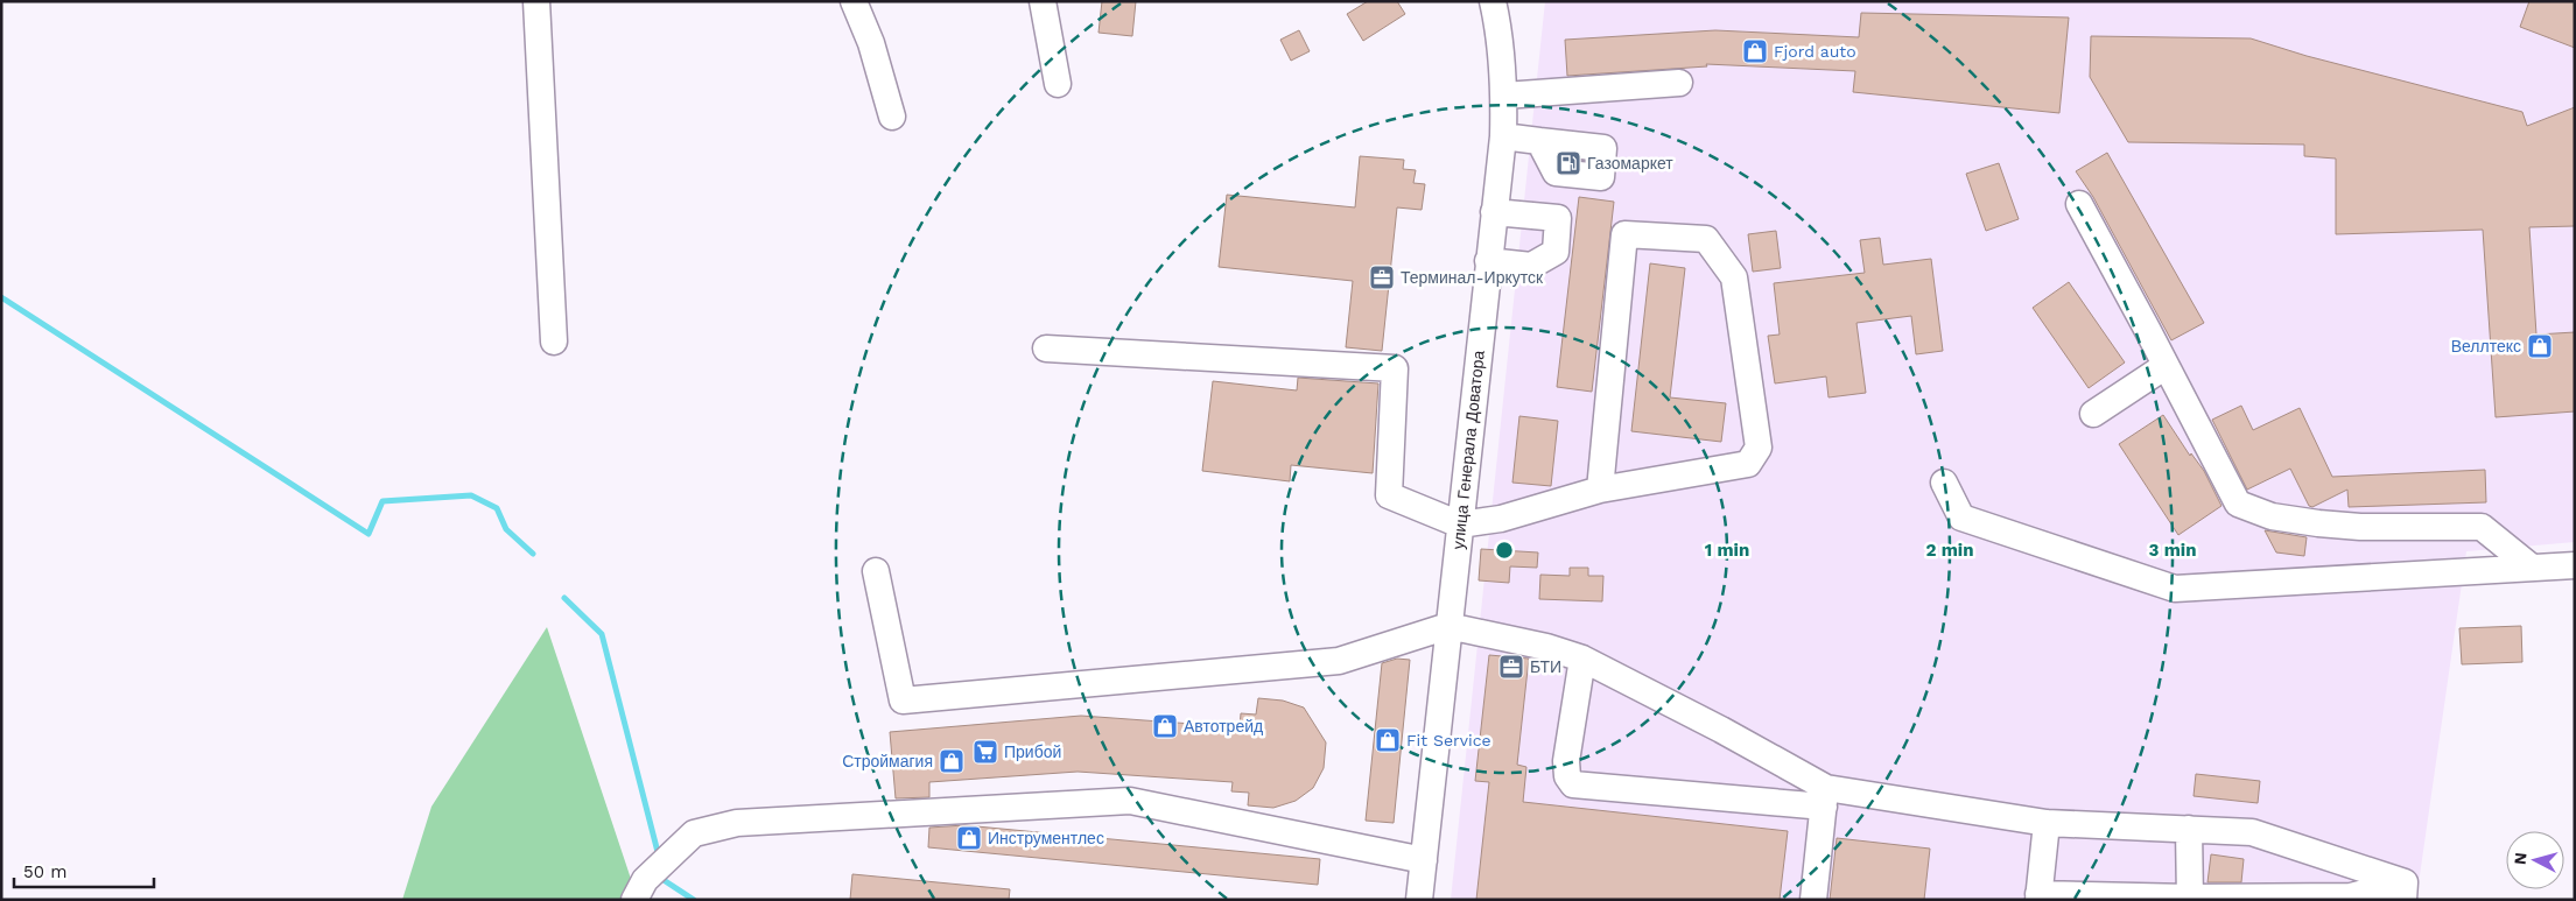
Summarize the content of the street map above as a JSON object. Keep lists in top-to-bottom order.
{
  "streets": {
    "street": ["улица Генерала Доватора"]
  },
  "places": {
    "shop": [
      "Fjord auto",
      "Веллтекс",
      "Автотрейд",
      "Fit Service",
      "Строймагия",
      "Инструментлес"
    ],
    "fuel station": ["Газомаркет"],
    "office": ["Терминал-Иркутск", "БТИ"],
    "supermarket": ["Прибой"]
  },
  "scale_bar": "50 m",
  "north": "left",
  "rings": ["1 min", "2 min", "3 min"]
}
